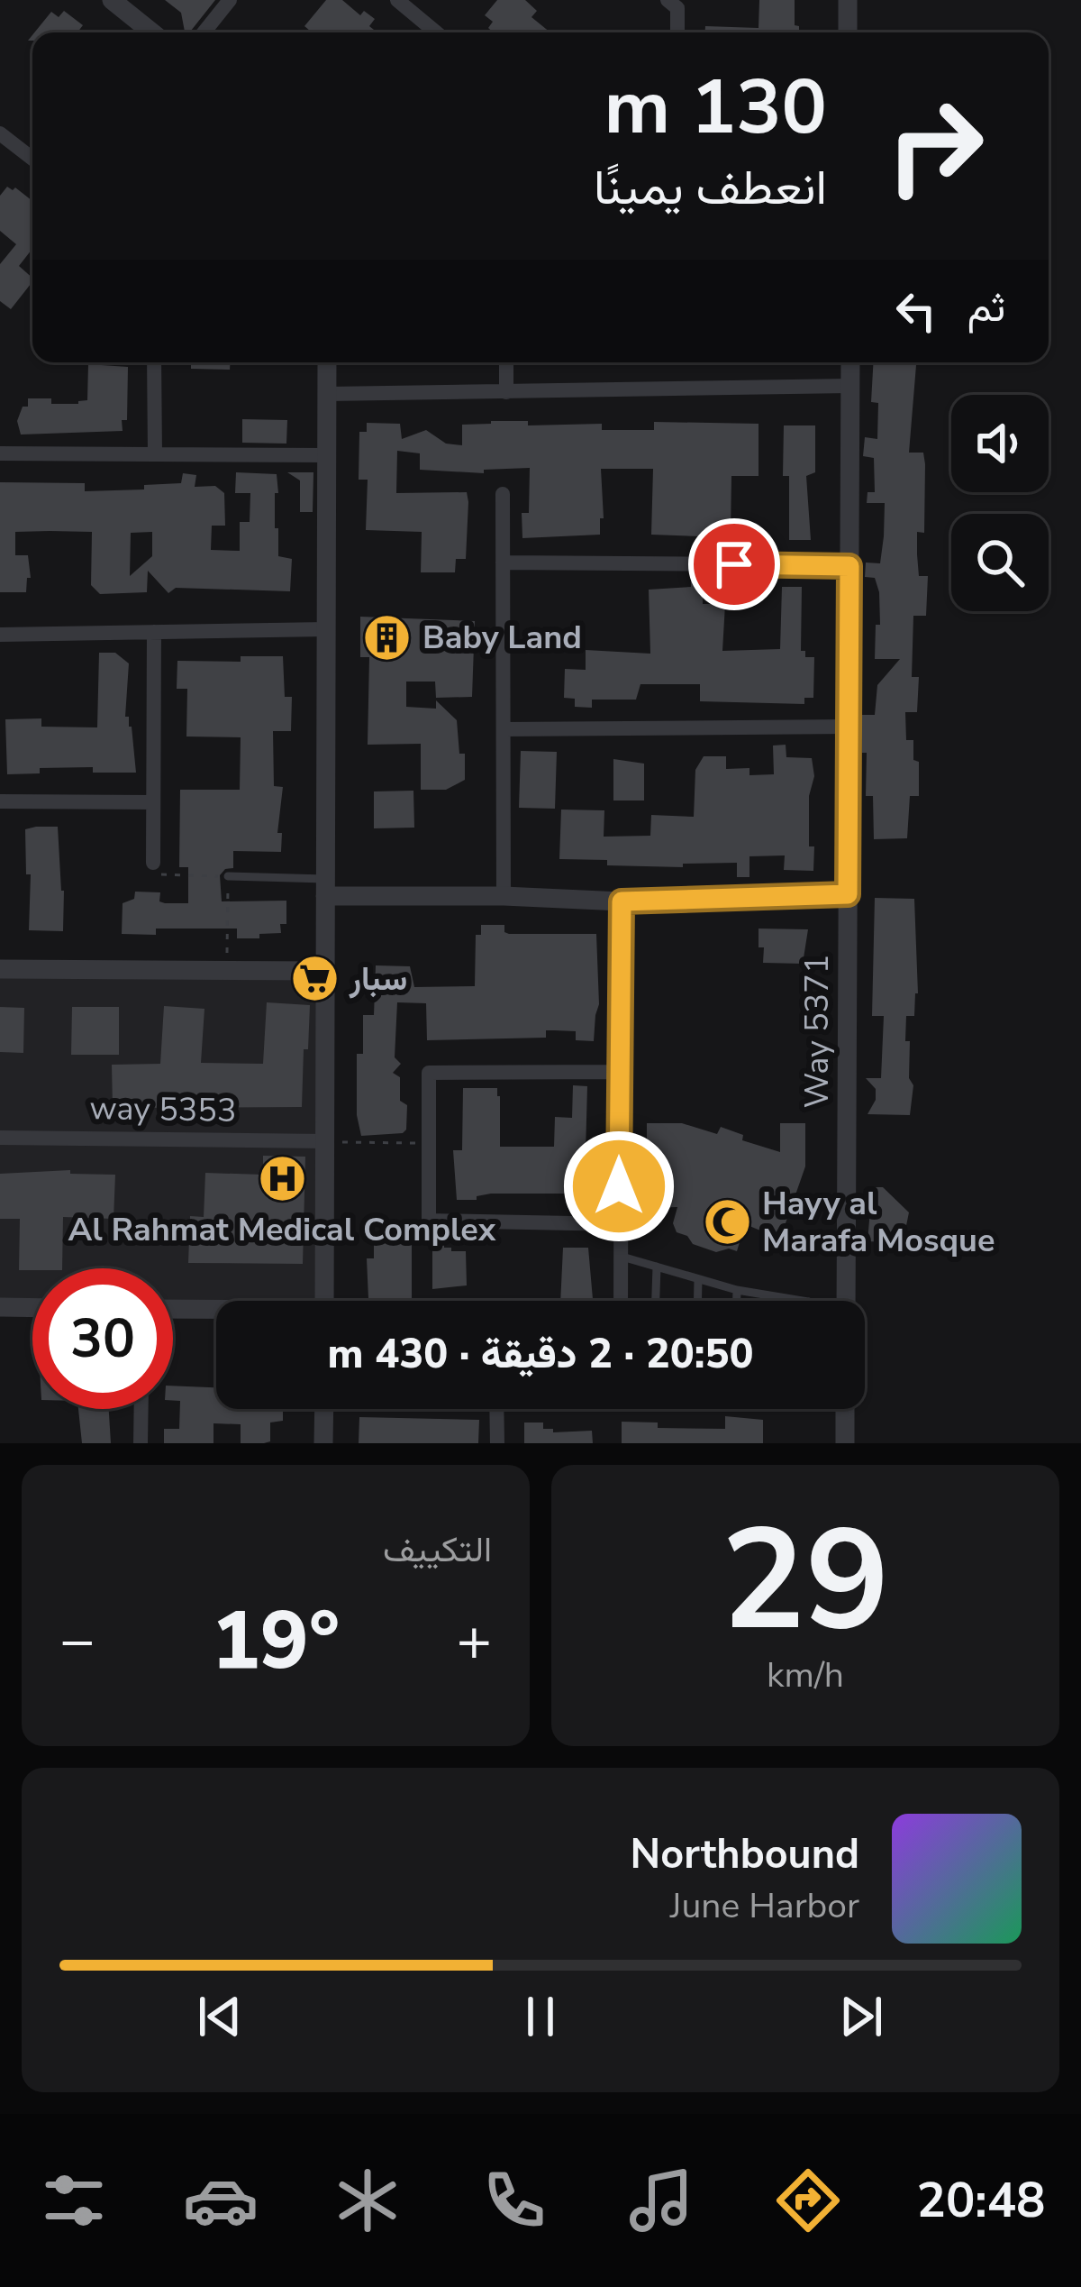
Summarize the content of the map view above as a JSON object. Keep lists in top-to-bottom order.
{
  "streets": {
    "street": ["Way 5371", "way 5353"]
  },
  "places": {
    "building": ["Baby Land"],
    "supermarket": ["سبار"],
    "hospital": ["Al Rahmat Medical Complex"],
    "mosque": ["Hayy al Marafa Mosque"]
  },
  "page": {
    "turn": ["130 m", "انعطف يمينًا"],
    "then": "ثم",
    "limit": "30",
    "trip": "20:50 · 2 دقيقة · 430 m",
    "tile": [
      ["29", "km/h"],
      "التكييف"
    ],
    "heat": ["−", "19°", "+"],
    "song": ["Northbound", "June Harbor"],
    "tabs": "20:48"
  }
}
